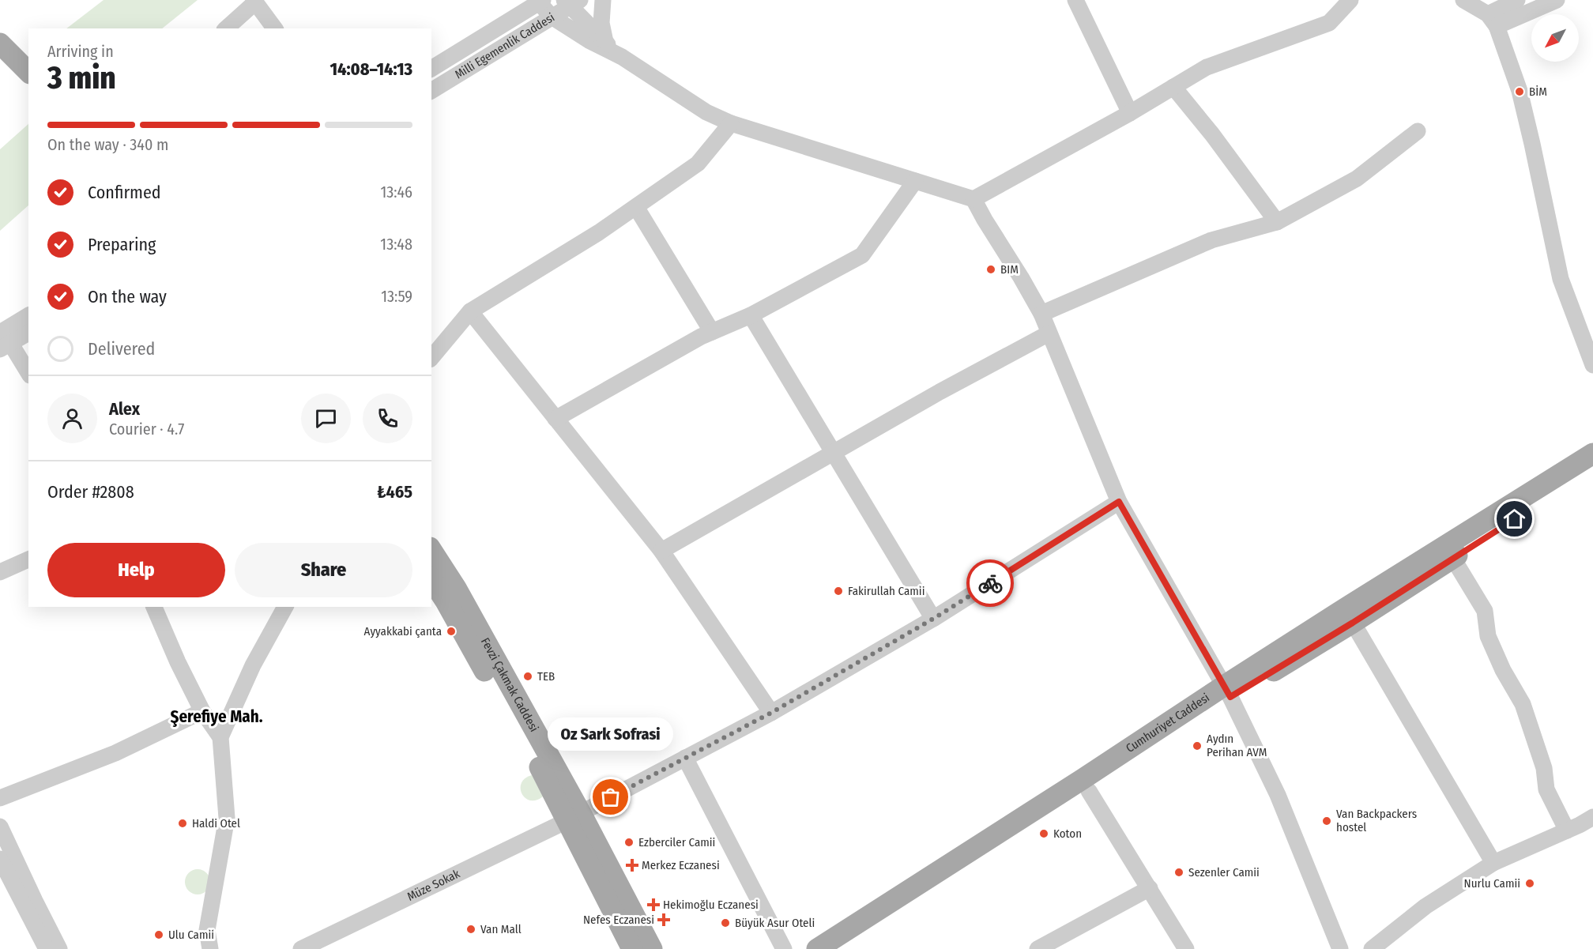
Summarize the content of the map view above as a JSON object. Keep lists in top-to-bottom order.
{
  "streets": {
    "main road": ["Fevzi Çakmak Caddesi", "Cumhuriyet Caddesi"],
    "street": ["Milli Egemenlik Caddesi", "Müze Sokak"]
  },
  "crossings": [
    ["Fevzi Çakmak Caddesi", "Müze Sokak"]
  ],
  "districts": ["Şerefiye Mah."],
  "places": {
    "other": [
      "BİM",
      "BIM",
      "Fakirullah Camii",
      "Ayyakkabi çanta",
      "TEB",
      "Aydın Perihan AVM",
      "Oz Sark Sofrasi",
      "Van Backpackers hostel",
      "Haldi Otel",
      "Koton",
      "Ezberciler Camii",
      "Sezenler Camii",
      "Nurlu Camii",
      "Büyük Asur Oteli",
      "Van Mall",
      "Ulu Camii"
    ],
    "health": ["Merkez Eczanesi", "Hekimoğlu Eczanesi", "Nefes Eczanesi"]
  },
  "north": "bottom left",
  "page": {
    "heading": ["3 min", "Arriving in", "14:08–14:13"],
    "panel": [
      "Alex",
      "Courier · 4.7",
      "Order #2808",
      "₺465"
    ],
    "bar": "On the way · 340 m",
    "list": [
      ["Confirmed", "13:46"],
      ["Preparing", "13:48"],
      ["On the way", "13:59"],
      "Delivered"
    ],
    "buttons": ["Help", "Share"],
    "bubble": "Oz Sark Sofrasi"
  }
}
